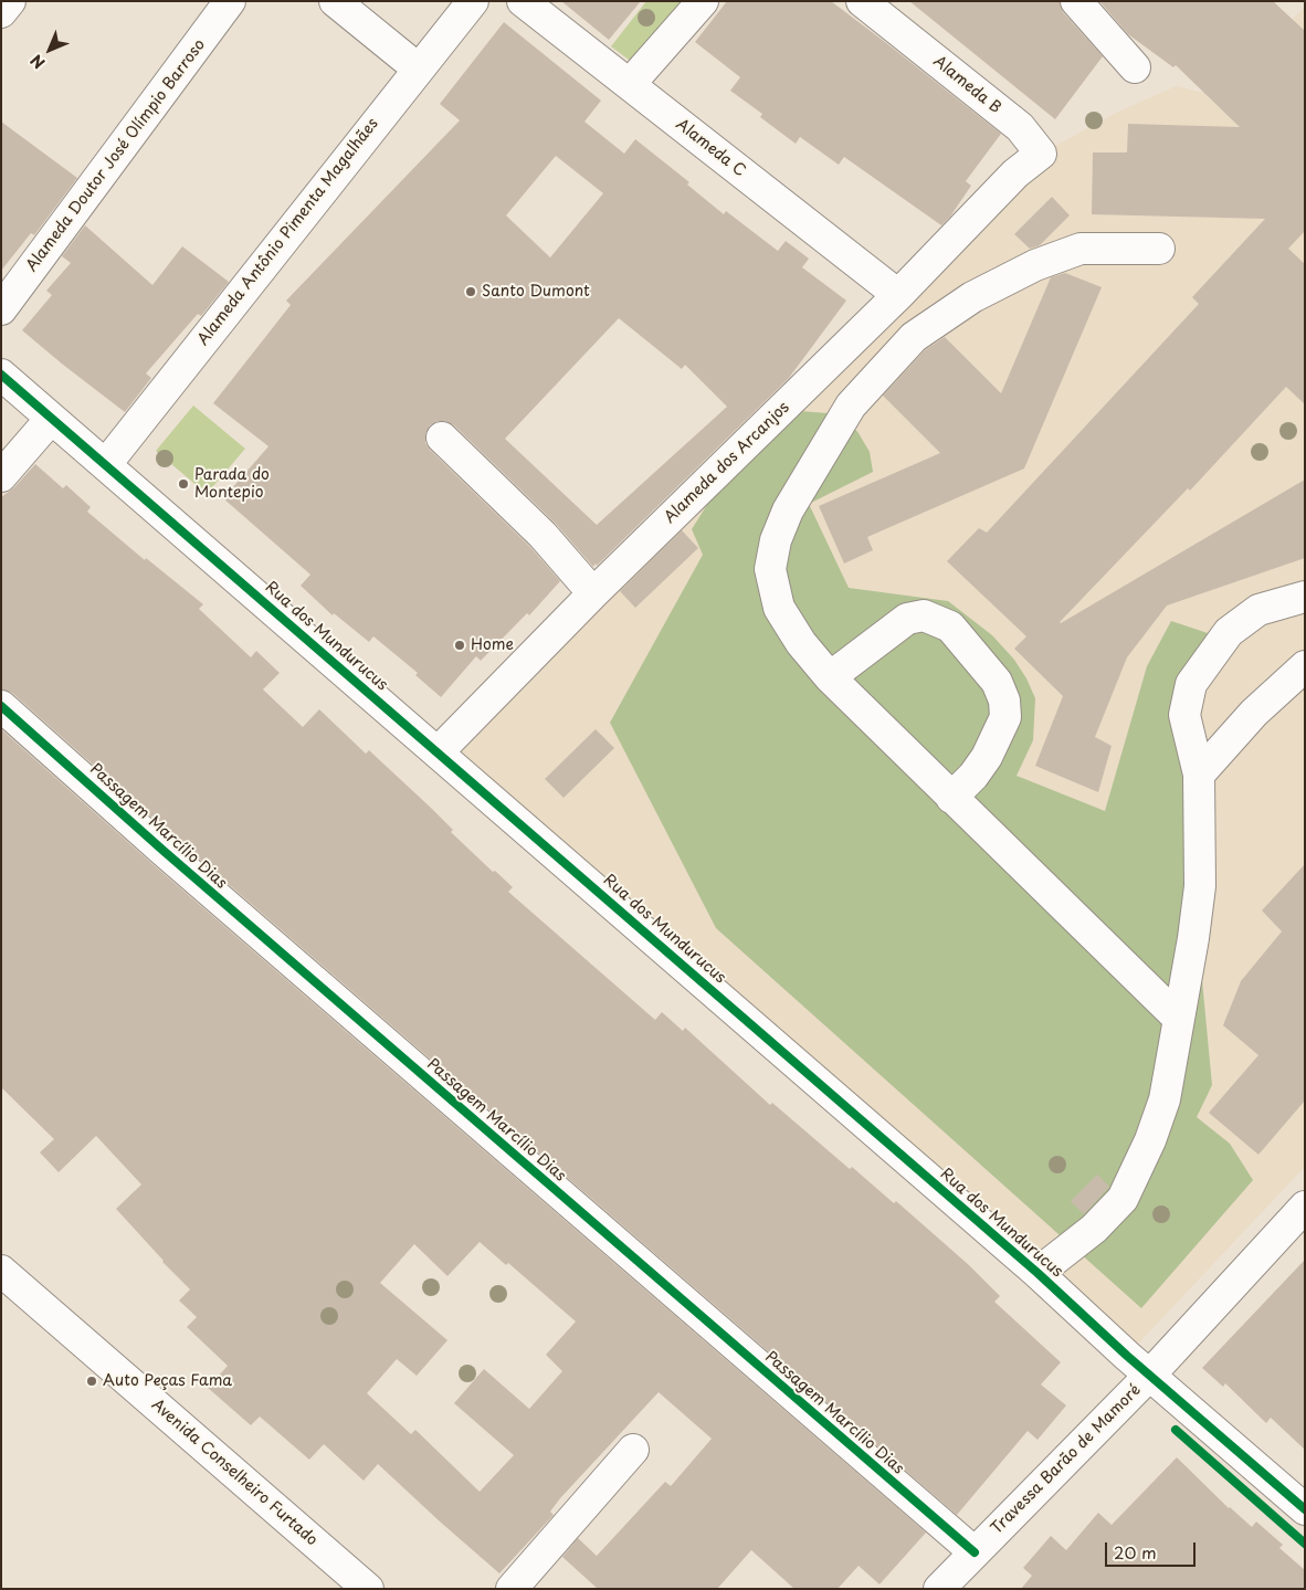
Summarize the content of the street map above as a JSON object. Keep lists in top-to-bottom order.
{
  "streets": {
    "street": [
      "Alameda B",
      "Alameda C",
      "Alameda Doutor José Olímpio Barroso",
      "Alameda Antônio Pimenta Magalhães",
      "Alameda dos Arcanjos",
      "Rua dos Mundurucus",
      "Passagem Marcílio Dias",
      "Travessa Barão de Mamoré",
      "Avenida Conselheiro Furtado"
    ]
  },
  "crossings": [
    ["Alameda B", "Alameda dos Arcanjos"],
    ["Alameda C", "Alameda dos Arcanjos"],
    ["Alameda Antônio Pimenta Magalhães", "Rua dos Mundurucus"],
    ["Alameda dos Arcanjos", "Rua dos Mundurucus"],
    ["Rua dos Mundurucus", "Travessa Barão de Mamoré"],
    ["Passagem Marcílio Dias", "Travessa Barão de Mamoré"]
  ],
  "places": [
    "Santo Dumont",
    "Parada do Montepio",
    "Home",
    "Auto Peças Fama"
  ],
  "scale_bar": "20 m",
  "north": "bottom left"
}
